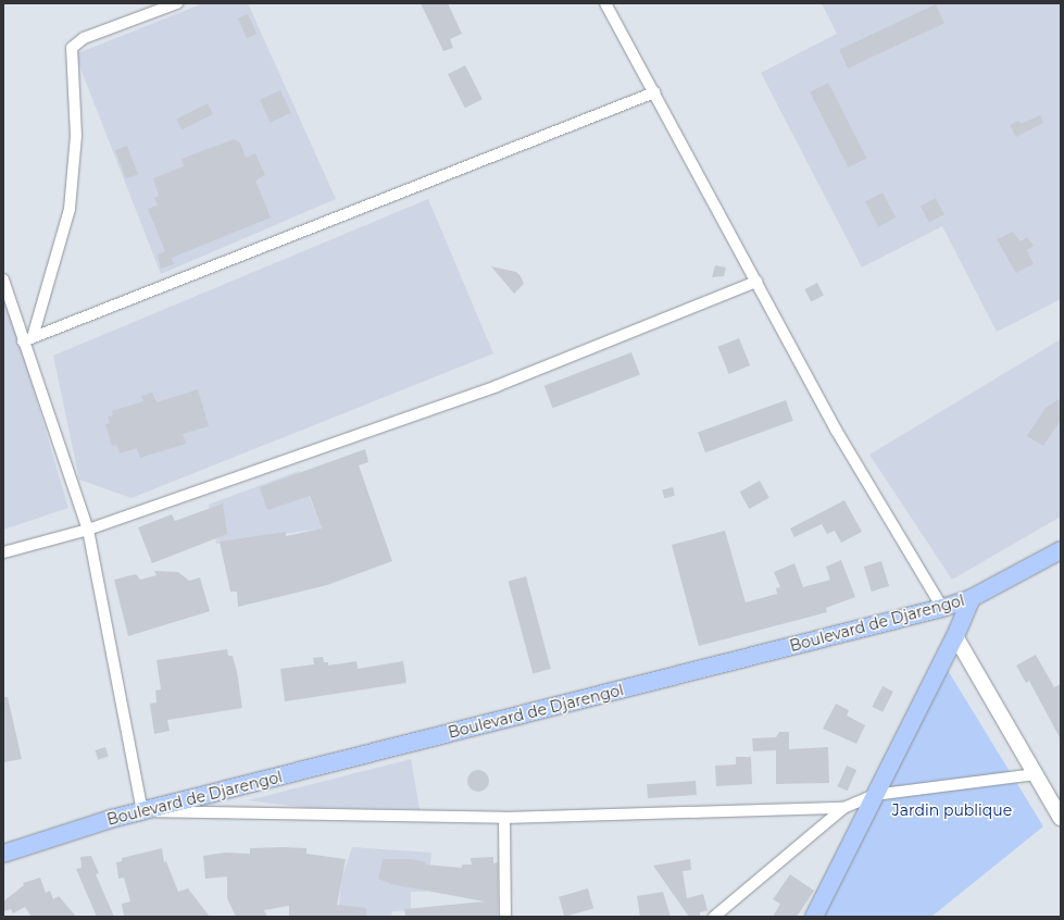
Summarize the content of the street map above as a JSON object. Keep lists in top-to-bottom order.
{
  "streets": {
    "main road": ["Boulevard de Djarengol"]
  },
  "parks": ["Jardin publique"]
}
